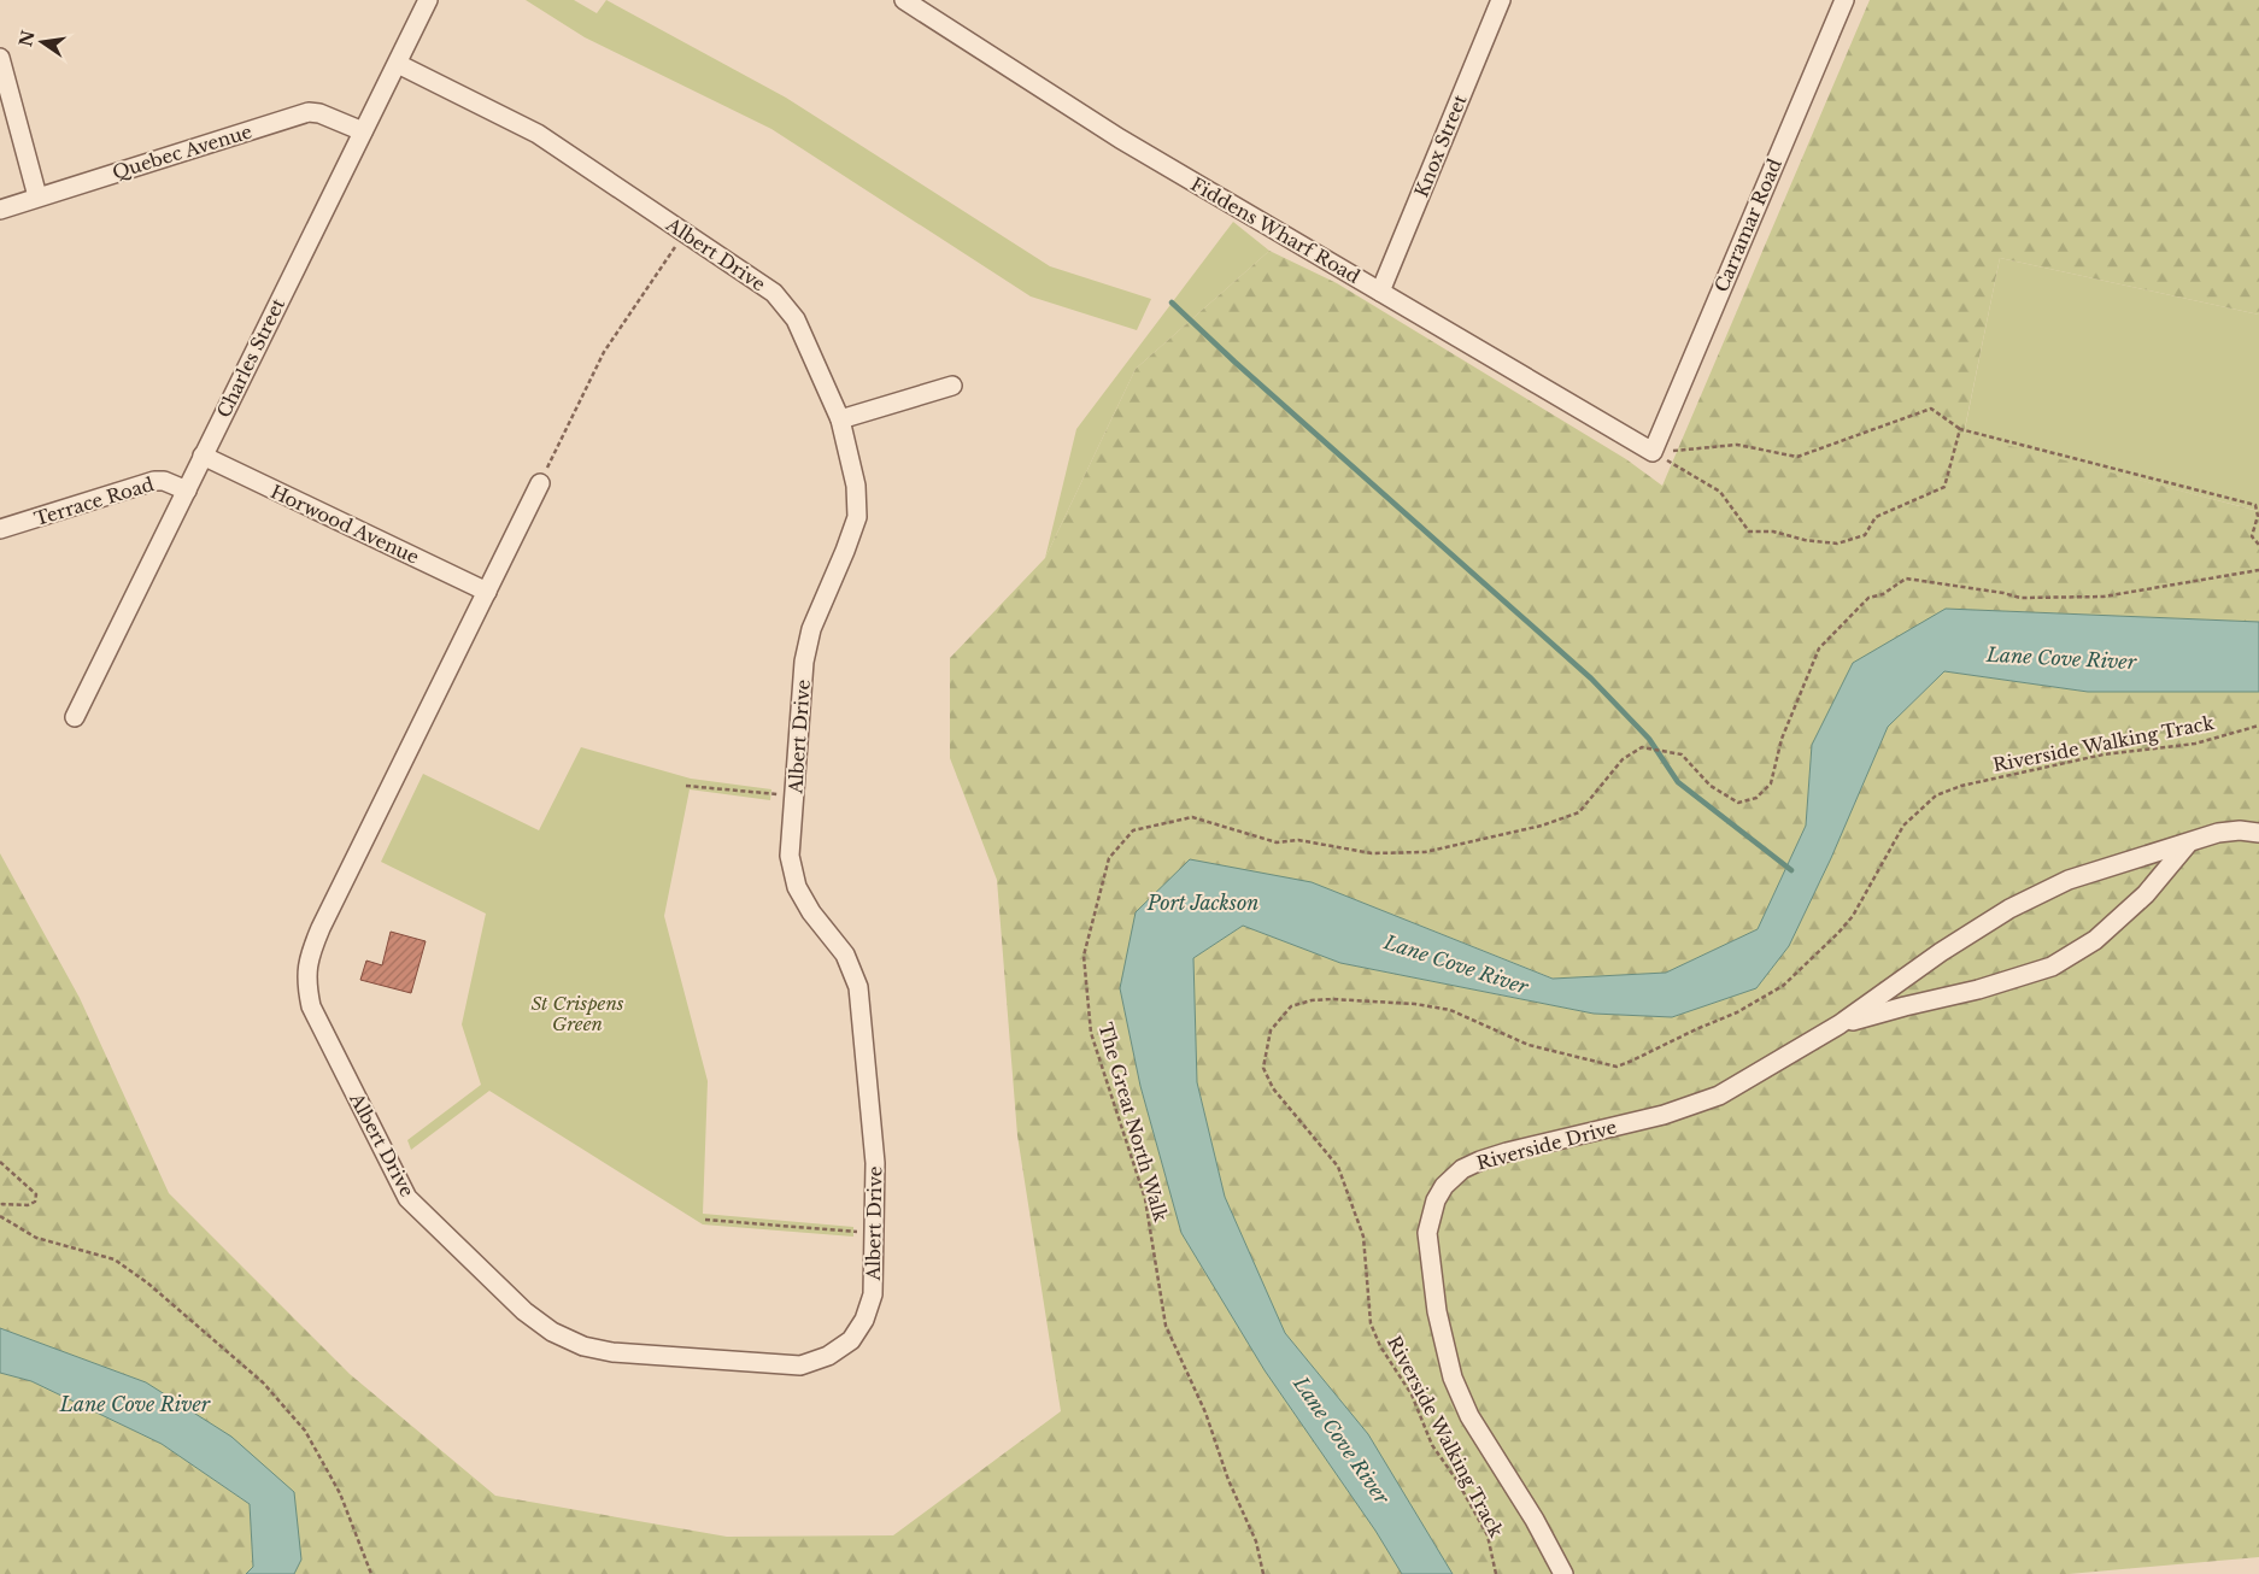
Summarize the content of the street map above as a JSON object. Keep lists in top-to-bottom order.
{
  "streets": {
    "street": [
      "Knox Street",
      "Quebec Avenue",
      "Carramar Road",
      "Fiddens Wharf Road",
      "Albert Drive",
      "Charles Street",
      "Terrace Road",
      "Horwood Avenue",
      "Riverside Drive"
    ],
    "path": ["Riverside Walking Track", "The Great North Walk"]
  },
  "crossings": [
    ["Knox Street", "Fiddens Wharf Road"],
    ["Quebec Avenue", "Charles Street"],
    ["Carramar Road", "Fiddens Wharf Road"],
    ["Albert Drive", "Charles Street"],
    ["Albert Drive", "Horwood Avenue"],
    ["Charles Street", "Terrace Road"],
    ["Charles Street", "Horwood Avenue"]
  ],
  "water": ["Lane Cove River", "Port Jackson"],
  "parks": ["St Crispens Green"],
  "north": "left"
}
